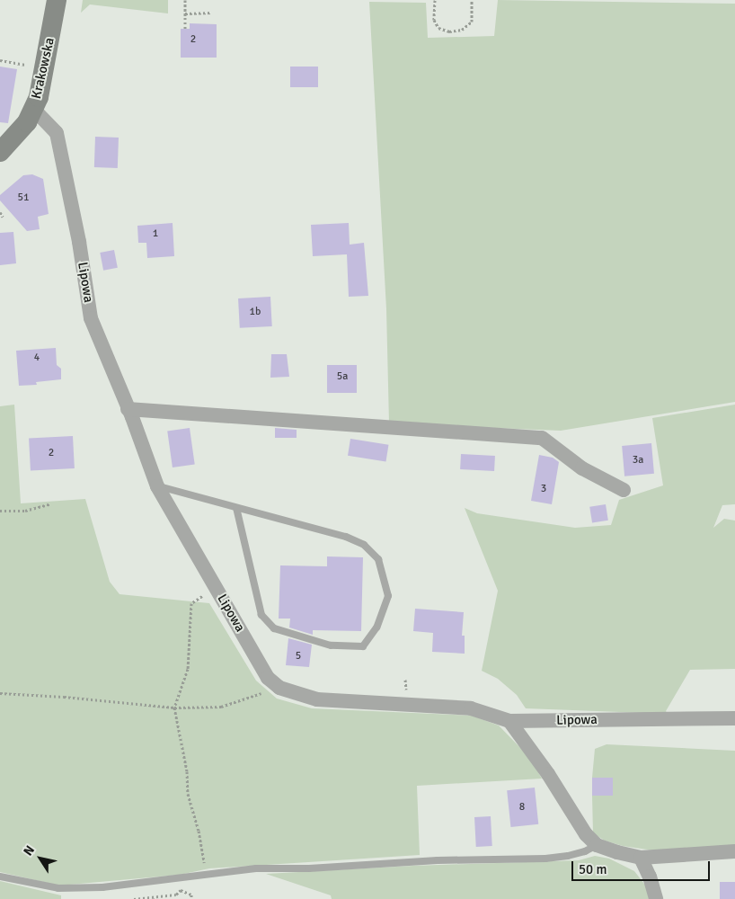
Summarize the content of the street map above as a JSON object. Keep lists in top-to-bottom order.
{
  "streets": {
    "street": ["Krakowska", "Lipowa"]
  },
  "crossings": [
    ["Krakowska", "Lipowa"]
  ],
  "house_numbers": [
    "2",
    "51",
    "1",
    "1b",
    "4",
    "5a",
    "2",
    "3a",
    "3",
    "5",
    "8"
  ],
  "scale_bar": "50 m",
  "north": "top left"
}
